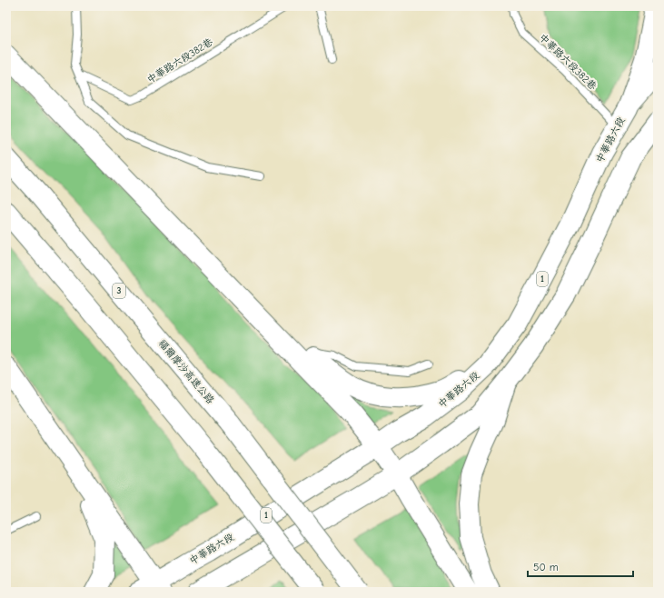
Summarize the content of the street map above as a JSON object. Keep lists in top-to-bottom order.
{
  "streets": {
    "main road": [
      "中華路六段",
      "1",
      "3",
      "福爾摩沙高速公路"
    ],
    "lane": ["中華路六段382巷"]
  },
  "crossings": [
    ["中華路六段382巷", "中華路六段"]
  ],
  "scale_bar": "50 m"
}
